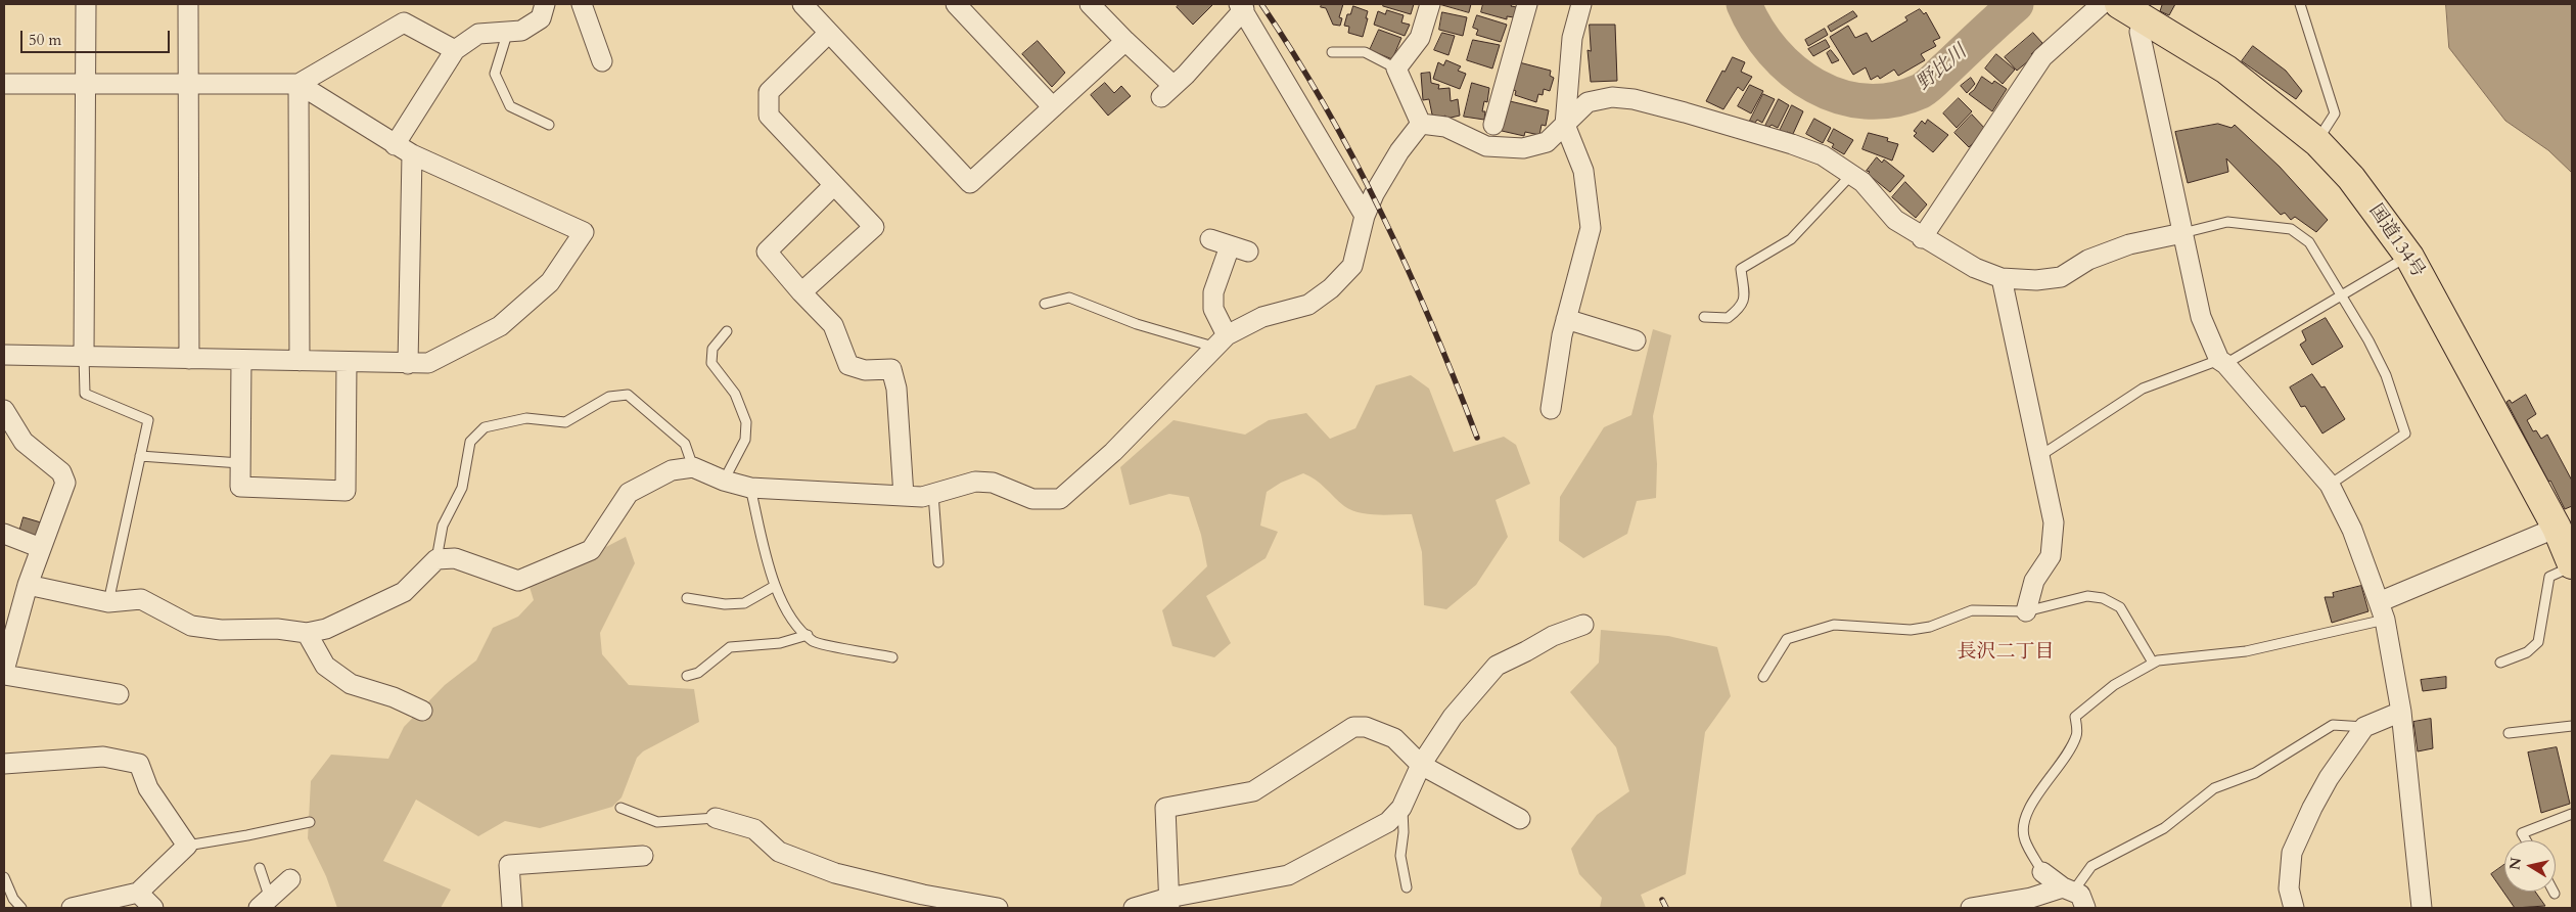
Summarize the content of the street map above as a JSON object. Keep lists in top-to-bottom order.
{
  "streets": {
    "highway": ["国道134号"]
  },
  "districts": ["長沢二丁目"],
  "water": ["野比川"],
  "scale_bar": "50 m",
  "north": "left"
}
